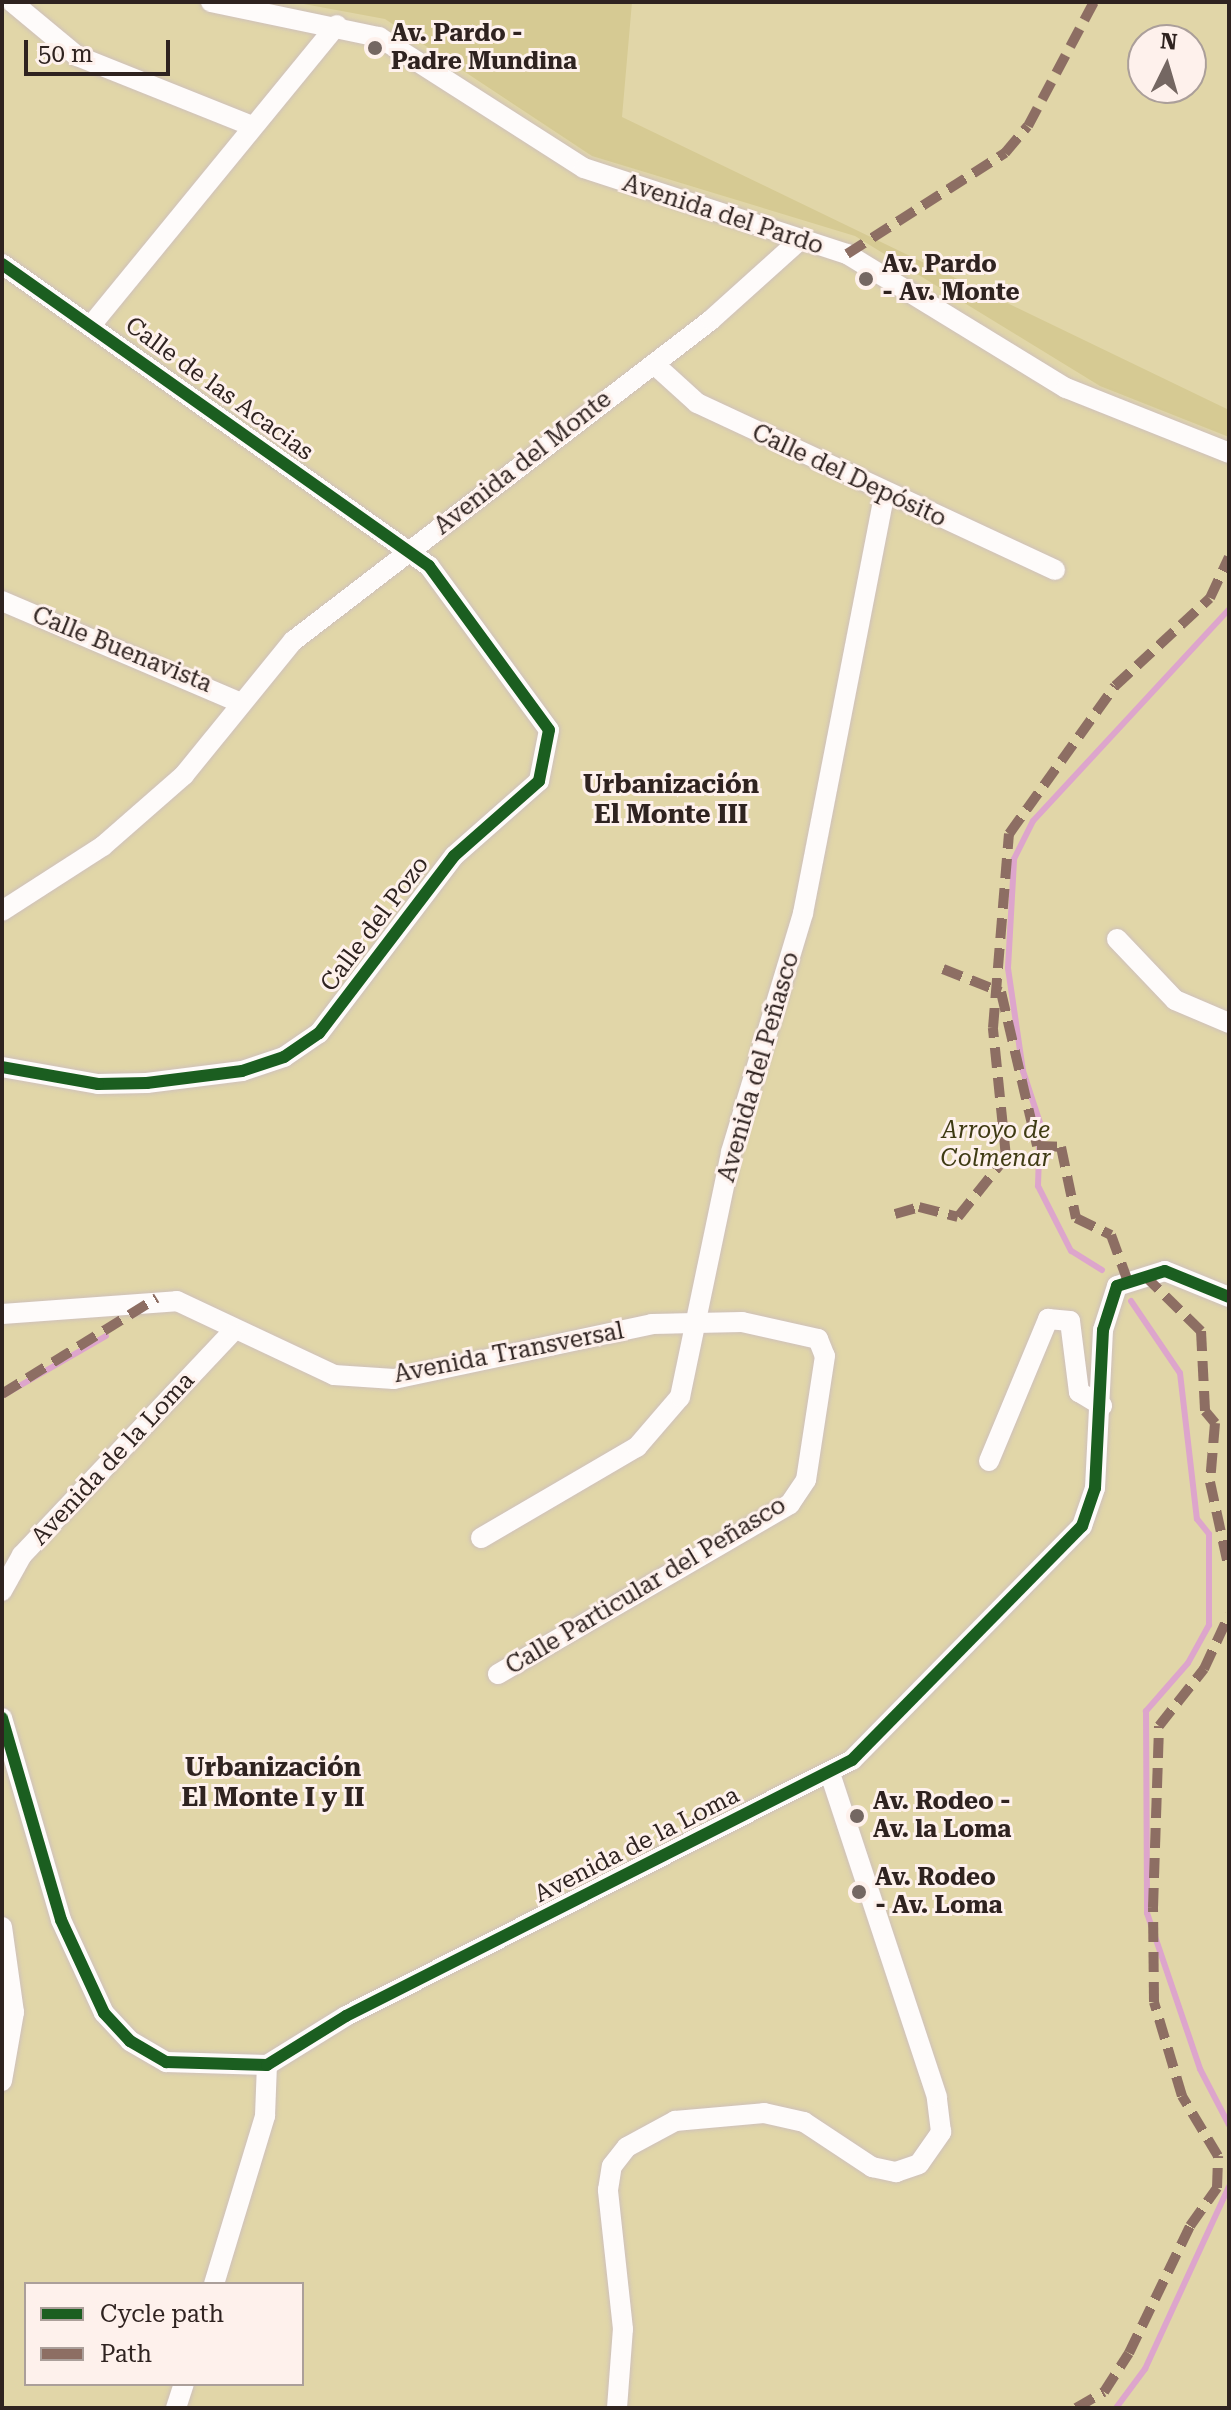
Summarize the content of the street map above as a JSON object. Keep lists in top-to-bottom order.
{
  "streets": {
    "street": [
      "Avenida del Pardo",
      "Calle de las Acacias",
      "Avenida del Monte",
      "Calle del Depósito",
      "Calle Buenavista",
      "Calle del Pozo",
      "Avenida del Peñasco",
      "Avenida Transversal",
      "Avenida de la Loma",
      "Calle Particular del Peñasco"
    ]
  },
  "crossings": [
    ["Avenida del Pardo", "Avenida del Monte"],
    ["Calle de las Acacias", "Avenida del Monte"],
    ["Calle de las Acacias", "Calle del Pozo"],
    ["Avenida del Monte", "Calle del Depósito"],
    ["Avenida del Monte", "Calle Buenavista"],
    ["Avenida del Monte", "Calle del Pozo"],
    ["Calle del Depósito", "Avenida del Peñasco"],
    ["Avenida del Peñasco", "Avenida Transversal"],
    ["Avenida del Peñasco", "Calle Particular del Peñasco"],
    ["Avenida Transversal", "Avenida de la Loma"],
    ["Avenida Transversal", "Calle Particular del Peñasco"]
  ],
  "districts": ["Urbanización El Monte III", "Urbanización El Monte I y II"],
  "parks": ["Arroyo de Colmenar"],
  "places": [
    "Av. Pardo - Padre Mundina",
    "Av. Pardo - Av. Monte",
    "Av. Rodeo - Av. la Loma",
    "Av. Rodeo - Av. Loma"
  ],
  "legend": ["Cycle path", "Path"],
  "scale_bar": "50 m",
  "north": "top"
}
